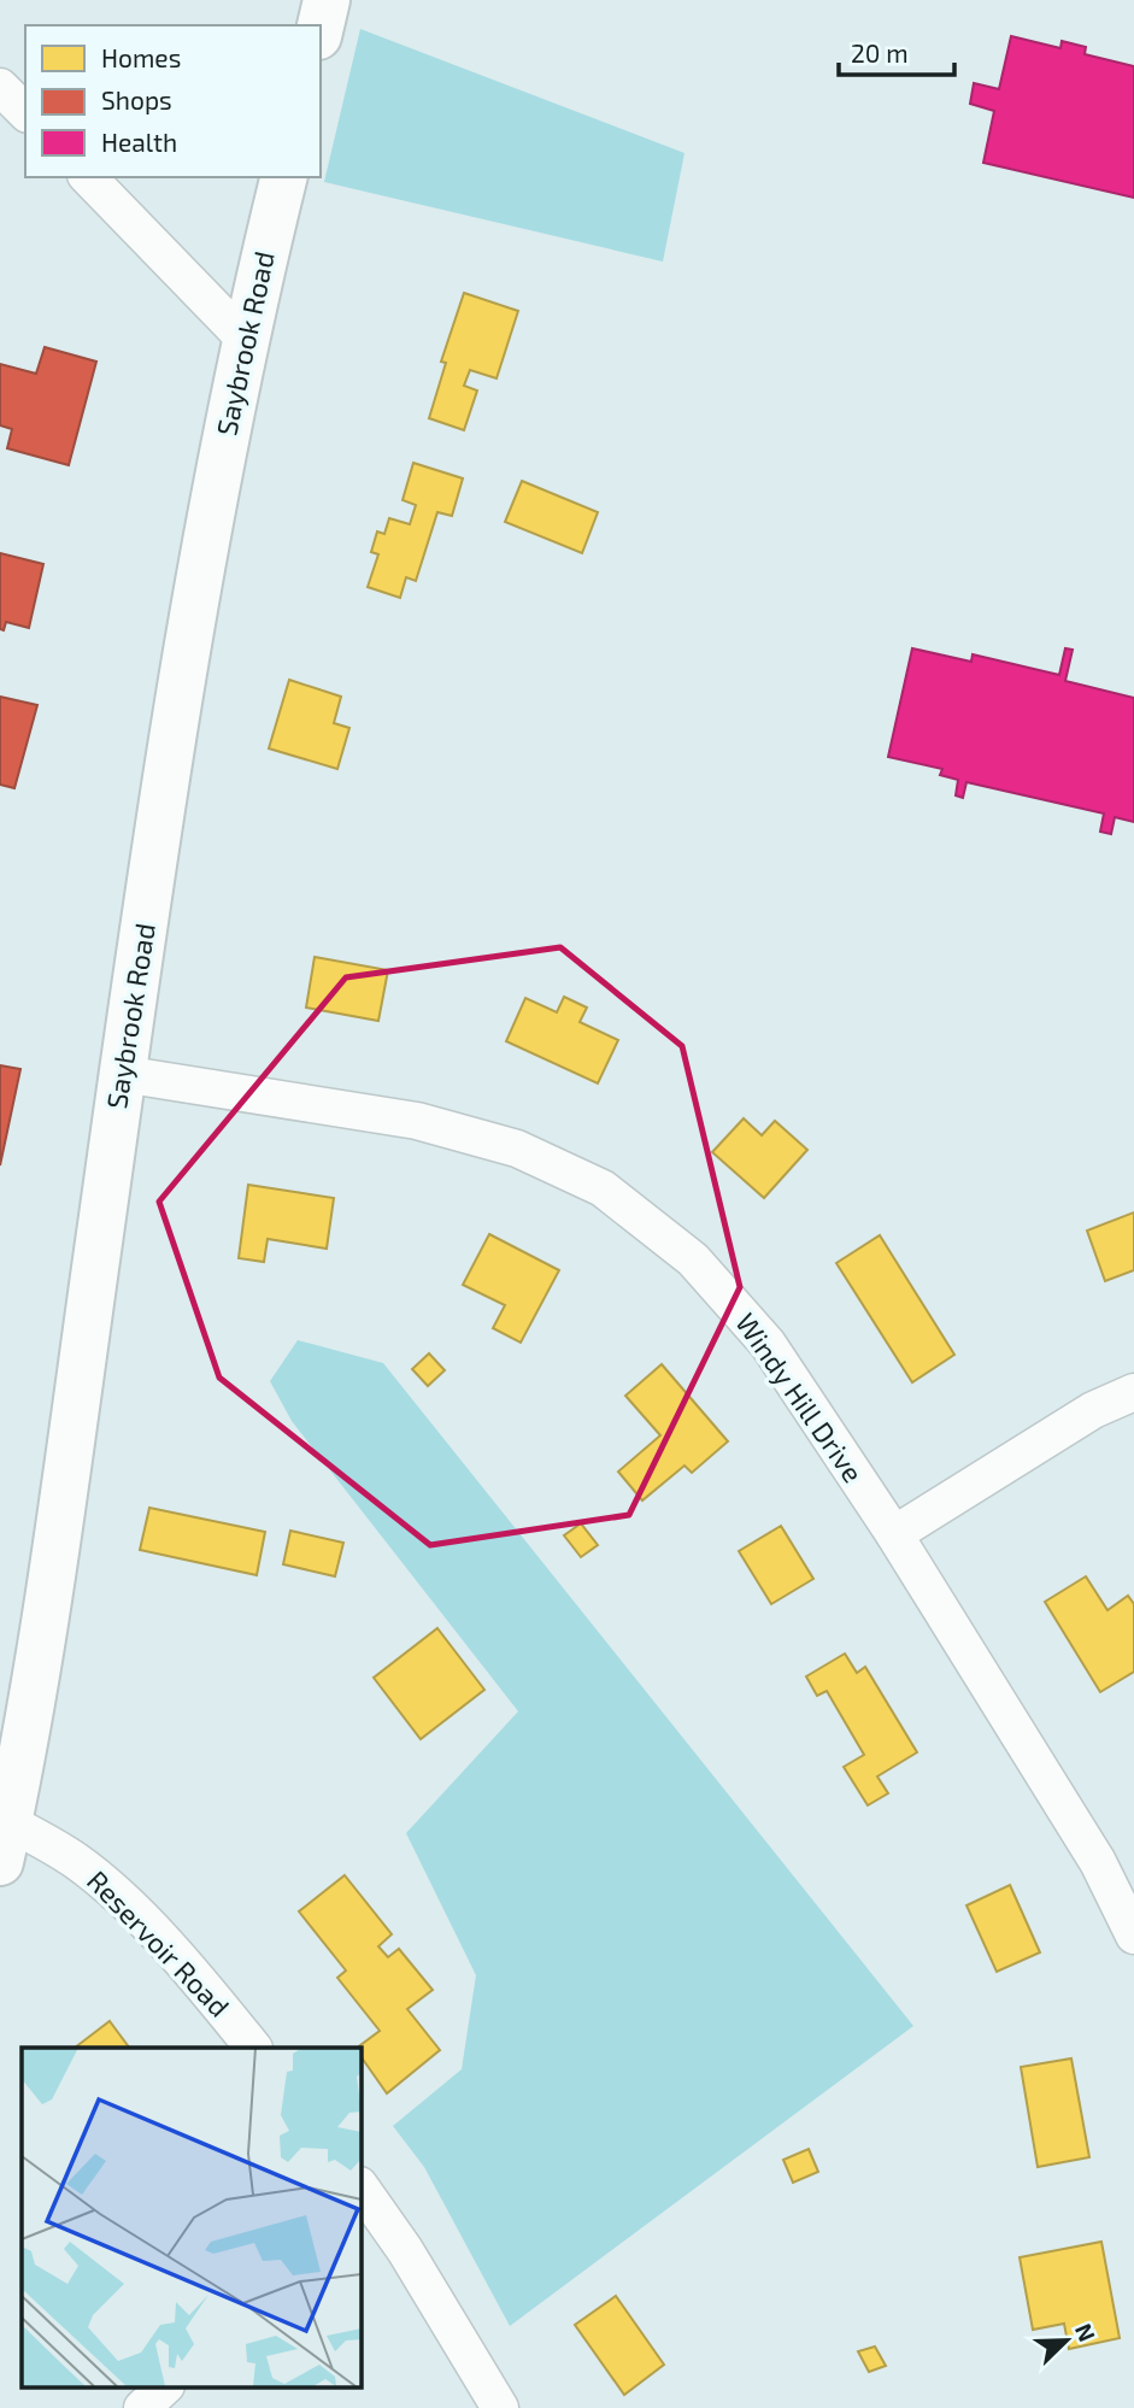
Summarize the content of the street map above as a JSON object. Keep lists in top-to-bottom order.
{
  "streets": {
    "main road": ["Saybrook Road"],
    "street": ["Windy Hill Drive", "Reservoir Road"]
  },
  "crossings": [
    ["Saybrook Road", "Windy Hill Drive"],
    ["Saybrook Road", "Reservoir Road"]
  ],
  "legend": ["Homes", "Shops", "Health"],
  "scale_bar": "20 m",
  "north": "top right"
}
